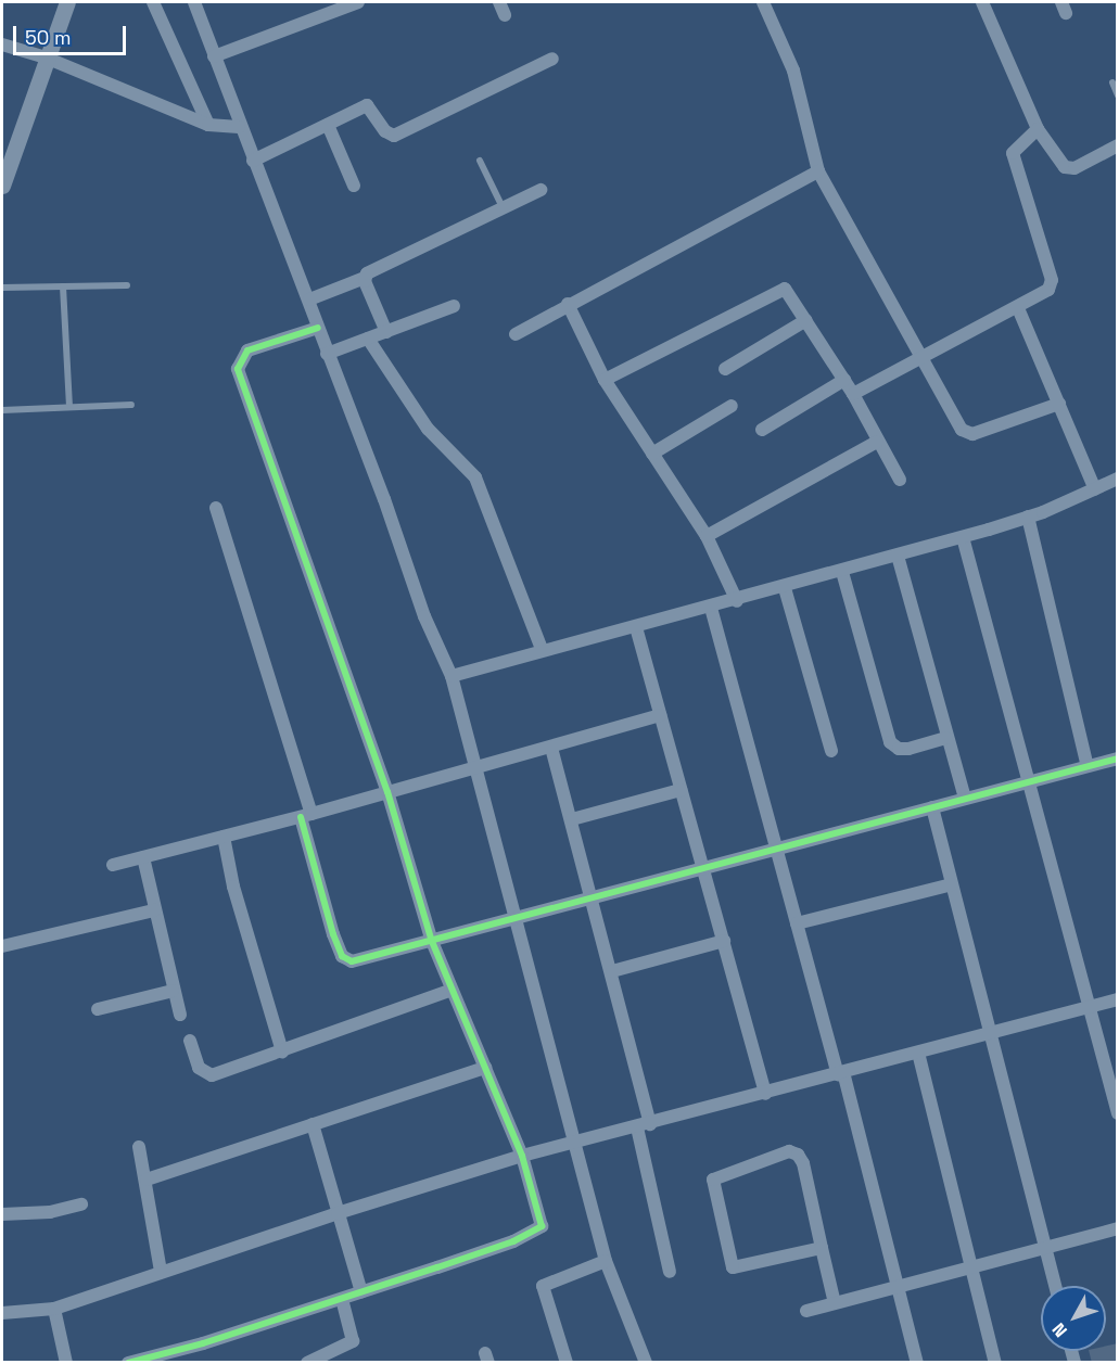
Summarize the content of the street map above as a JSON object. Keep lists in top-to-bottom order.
{
  "scale_bar": "50 m",
  "north": "bottom left"
}
